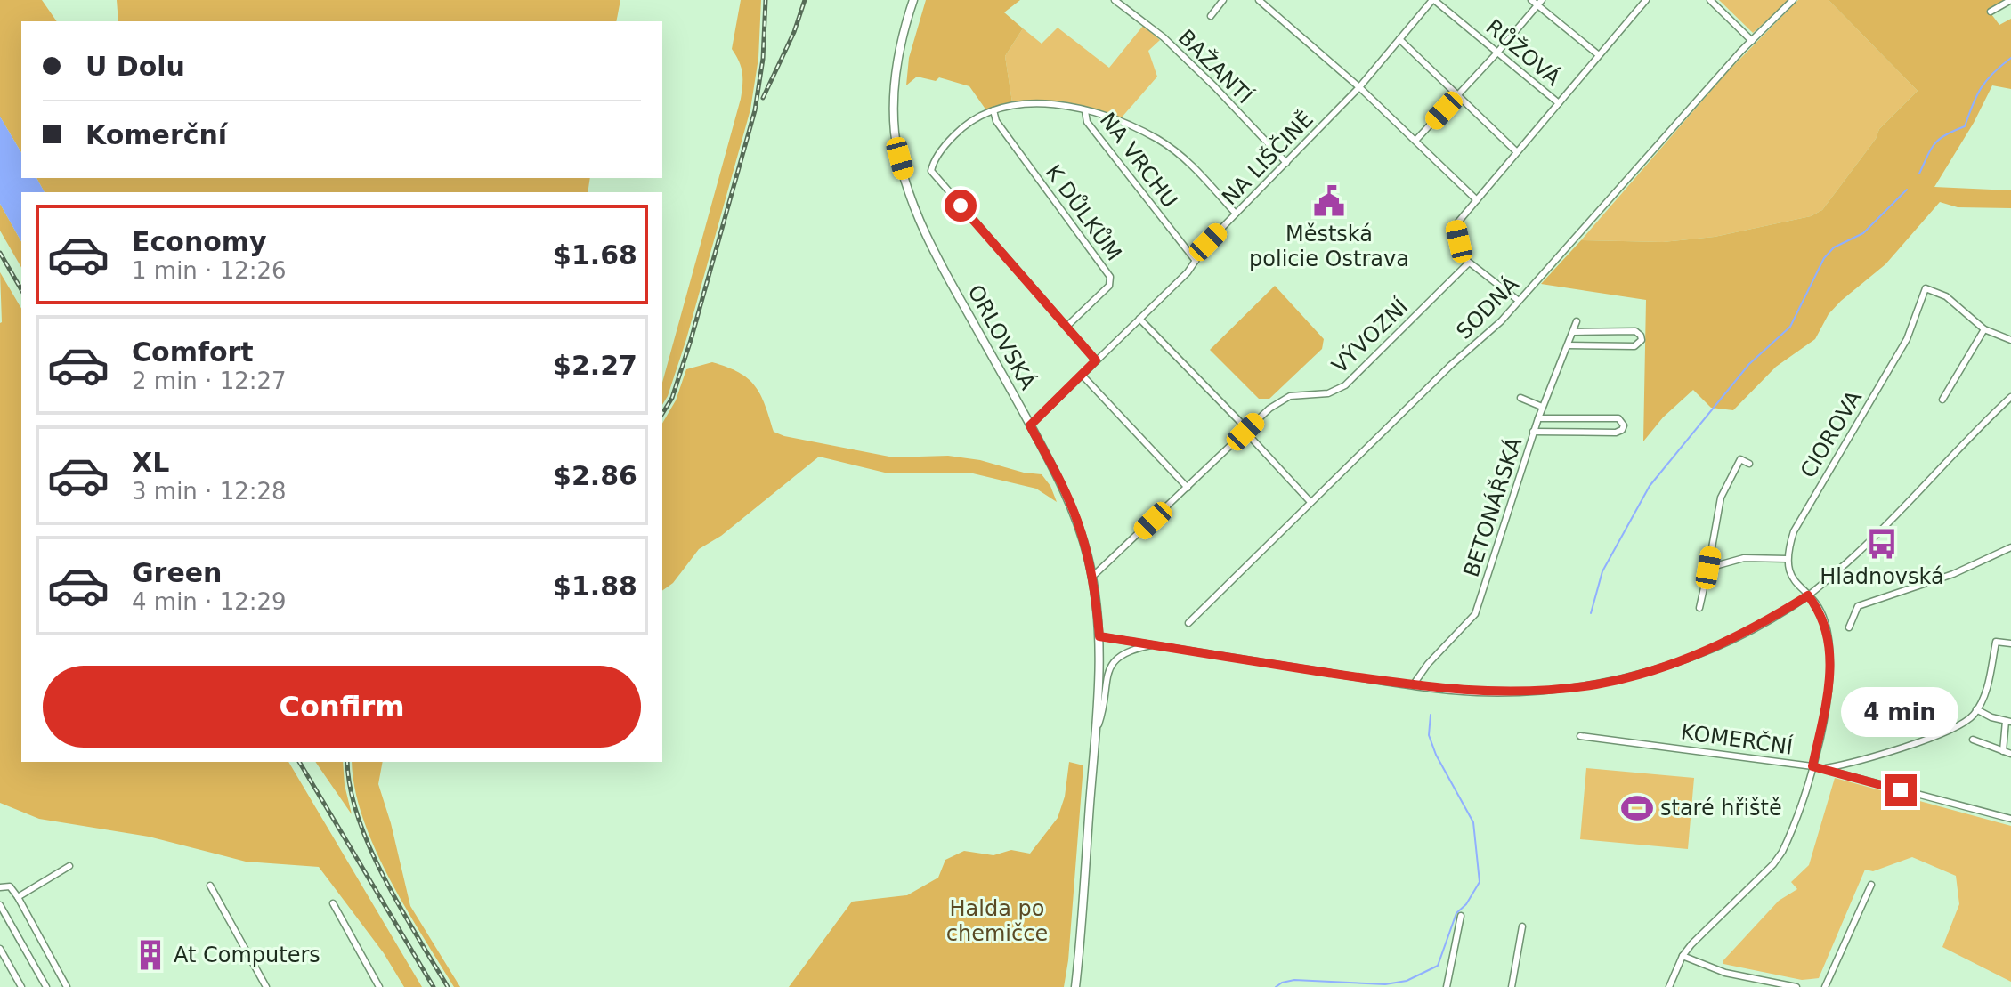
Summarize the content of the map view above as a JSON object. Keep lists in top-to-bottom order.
{
  "streets": {
    "main road": ["ORLOVSKÁ"],
    "street": [
      "RŮŽOVÁ",
      "BAŽANTÍ",
      "NA LIŠČINĚ",
      "NA VRCHU",
      "K DŮLKŮM",
      "SODNÁ",
      "VÝVOZNÍ",
      "CIOROVA",
      "BETONÁŘSKÁ",
      "KOMERČNÍ"
    ]
  },
  "crossings": [
    ["RŮŽOVÁ", "NA LIŠČINĚ"],
    ["BAŽANTÍ", "NA LIŠČINĚ"],
    ["NA LIŠČINĚ", "NA VRCHU"],
    ["NA LIŠČINĚ", "ORLOVSKÁ"],
    ["VÝVOZNÍ", "ORLOVSKÁ"]
  ],
  "parks": ["Halda po chemičce"],
  "places": {
    "public building": ["Městská policie Ostrava"],
    "bus stop": ["Hladnovská"],
    "sports": ["staré hřiště"],
    "building": ["At Computers"]
  },
  "page": {
    "banner": ["U Dolu", "Komerční"],
    "list": [
      {
        "name": "Economy",
        "note": "1 min · 12:26",
        "value": "$1.68"
      },
      {
        "name": "Comfort",
        "note": "2 min · 12:27",
        "value": "$2.27"
      },
      {
        "name": "XL",
        "note": "3 min · 12:28",
        "value": "$2.86"
      },
      {
        "name": "Green",
        "note": "4 min · 12:29",
        "value": "$1.88"
      }
    ],
    "buttons": "Confirm",
    "bubble": "4 min"
  }
}
